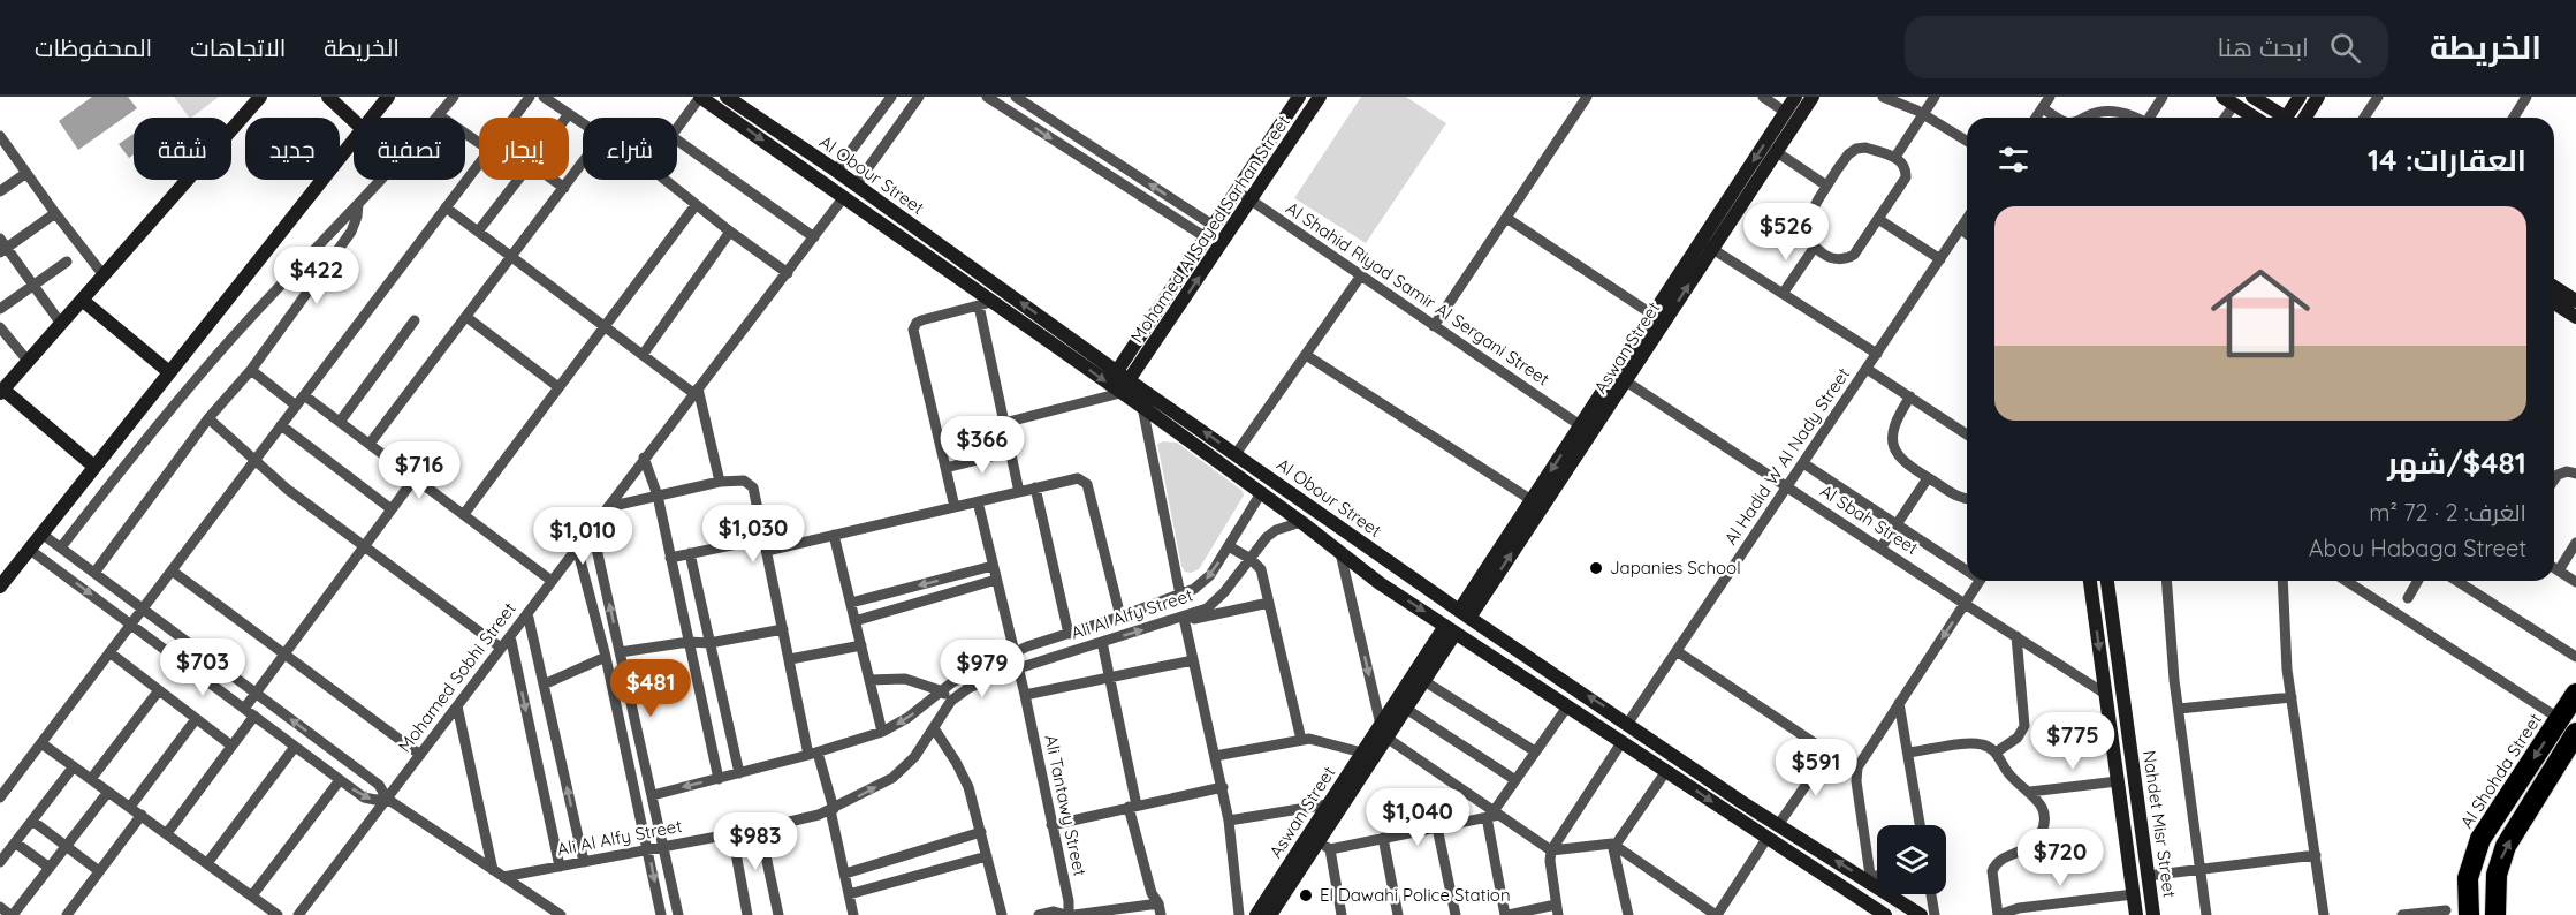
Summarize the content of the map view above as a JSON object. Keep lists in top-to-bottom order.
{
  "streets": {
    "highway": ["Al Shohda Street"],
    "street": [
      "Al Obour Street",
      "Mohamed Al Sayed Sarhan Street",
      "Al Shahid Riyad Samir Al Sergani Street",
      "Aswan Street",
      "Al Hadid W Al Nady Street",
      "Al Sbah Street",
      "Ali Al Alfy Street",
      "Mohamed Sobhi Street",
      "Ali Tantawy Street",
      "Nahdet Misr Street"
    ]
  },
  "crossings": [
    ["Al Obour Street", "Mohamed Al Sayed Sarhan Street"],
    ["Al Obour Street", "Aswan Street"],
    ["Al Obour Street", "Al Hadid W Al Nady Street"],
    ["Al Obour Street", "Ali Al Alfy Street"],
    ["Al Obour Street", "Mohamed Sobhi Street"],
    ["Mohamed Al Sayed Sarhan Street", "Al Shahid Riyad Samir Al Sergani Street"],
    ["Al Shahid Riyad Samir Al Sergani Street", "Aswan Street"],
    ["Aswan Street", "Al Sbah Street"],
    ["Al Hadid W Al Nady Street", "Al Sbah Street"],
    ["Al Sbah Street", "Nahdet Misr Street"],
    ["Ali Al Alfy Street", "Ali Tantawy Street"]
  ],
  "places": ["Japanies School", "El Dawahi Police Station"],
  "page": {
    "header": "الخريطة",
    "search": "ابحث هنا",
    "nav": ["الخريطة", "الاتجاهات", "المحفوظات"],
    "chip": [
      "شراء",
      "إيجار",
      "تصفية",
      "جديد",
      "شقة"
    ],
    "heading": "العقارات: 14",
    "list": [
      {
        "name": "$481/شهر",
        "note": "الغرف: 2 · 72 m² · Abou Habaga Street"
      }
    ],
    "price": [
      "$526",
      "$422",
      "$366",
      "$716",
      "$1,030",
      "$1,010",
      "$703",
      "$979",
      "$481",
      "$775",
      "$591",
      "$1,040",
      "$983",
      "$720"
    ]
  }
}
